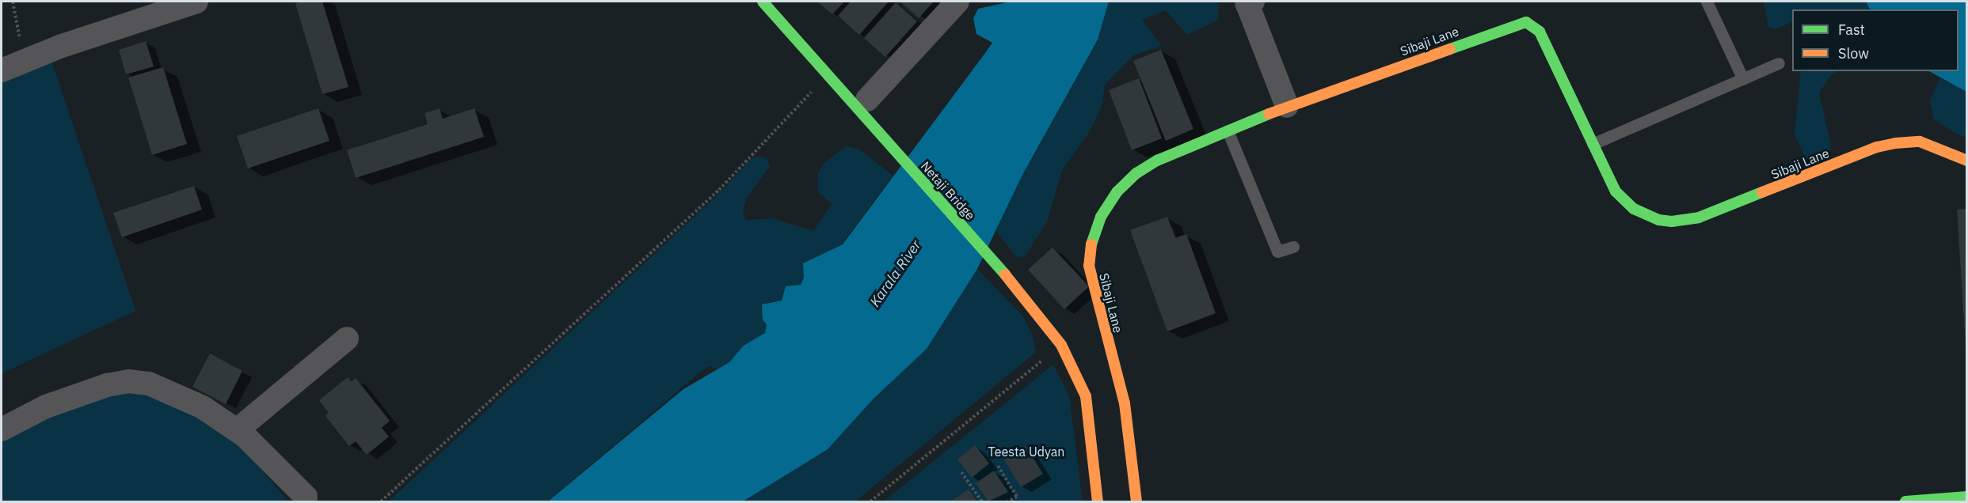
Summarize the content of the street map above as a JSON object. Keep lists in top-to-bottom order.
{
  "streets": {
    "street": ["Sibaji Lane", "Netaji Bridge"]
  },
  "water": ["Karala River"],
  "parks": ["Teesta Udyan"],
  "legend": ["Fast", "Slow"]
}
